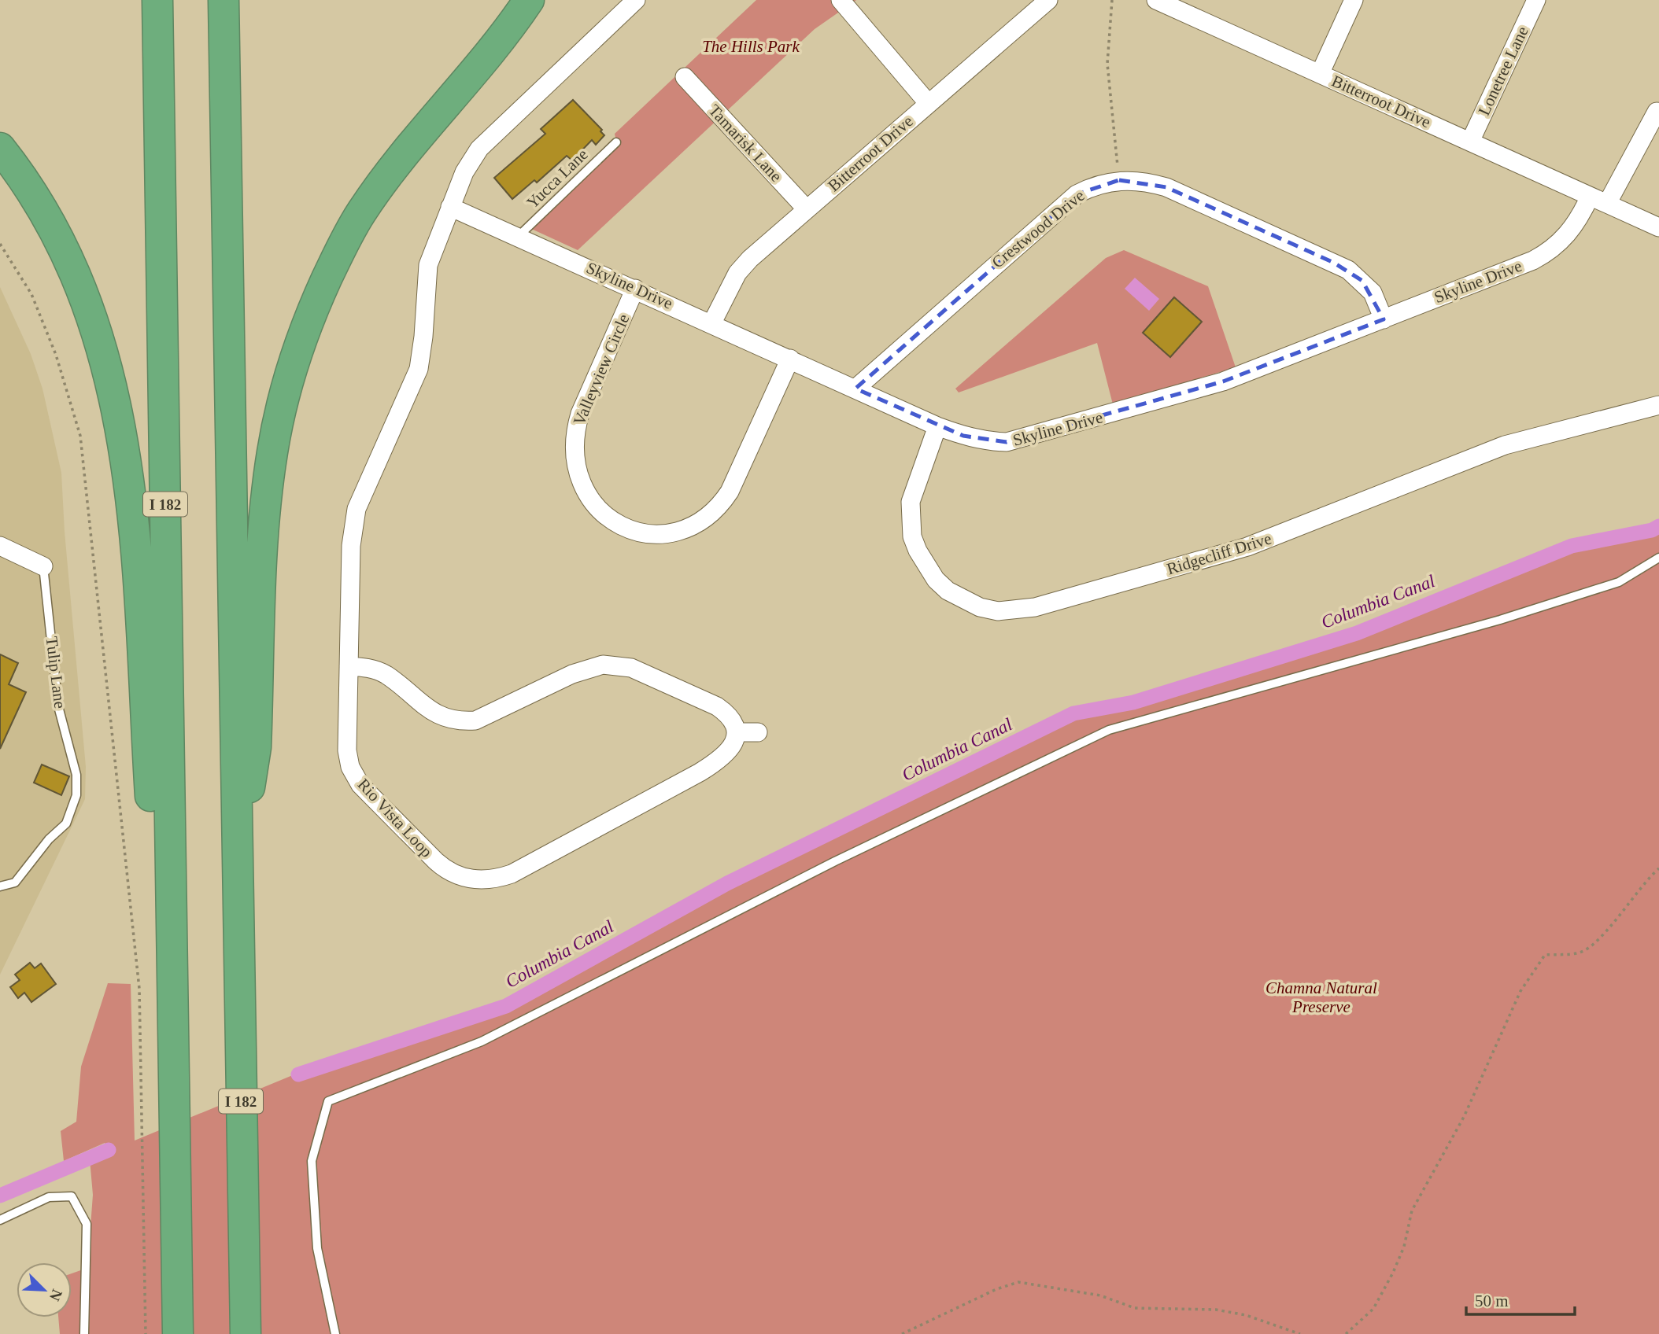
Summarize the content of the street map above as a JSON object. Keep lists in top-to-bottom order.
{
  "streets": {
    "highway": ["I 182"],
    "street": [
      "Lonetree Lane",
      "Bitterroot Drive",
      "Tamarisk Lane",
      "Crestwood Drive",
      "Skyline Drive",
      "Valleyview Circle",
      "Ridgecliff Drive",
      "Tulip Lane",
      "Rio Vista Loop"
    ],
    "lane": ["Yucca Lane"]
  },
  "crossings": [
    ["Lonetree Lane", "Bitterroot Drive"],
    ["Bitterroot Drive", "Tamarisk Lane"],
    ["Bitterroot Drive", "Skyline Drive"],
    ["Yucca Lane", "Skyline Drive"],
    ["Crestwood Drive", "Skyline Drive"],
    ["Skyline Drive", "Valleyview Circle"],
    ["Skyline Drive", "Ridgecliff Drive"]
  ],
  "water": ["Columbia Canal"],
  "parks": ["The Hills Park", "Chamna Natural Preserve"],
  "scale_bar": "50 m",
  "north": "bottom right"
}
